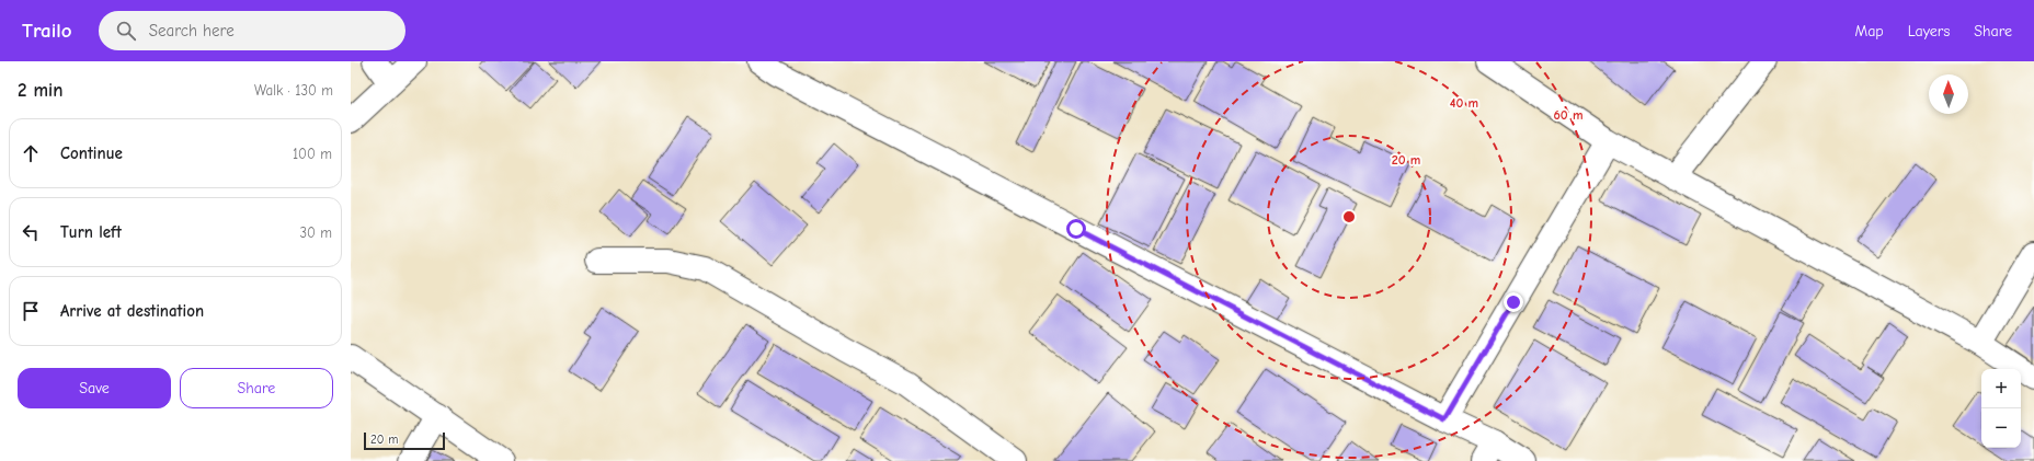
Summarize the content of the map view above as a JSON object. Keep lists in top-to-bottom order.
{
  "scale_bar": "20 m",
  "north": "top",
  "page": {
    "header": "Trailo",
    "search": "Search here",
    "nav": ["Map", "Layers", "Share"],
    "heading": ["2 min", "Walk · 130 m"],
    "list": [
      ["Continue", "100 m"],
      ["Turn left", "30 m"],
      "Arrive at destination"
    ],
    "buttons": ["Save", "Share"],
    "map_buttons": ["+", "−"],
    "scale": "20 m"
  },
  "rings": ["40 m", "60 m", "20 m"]
}
